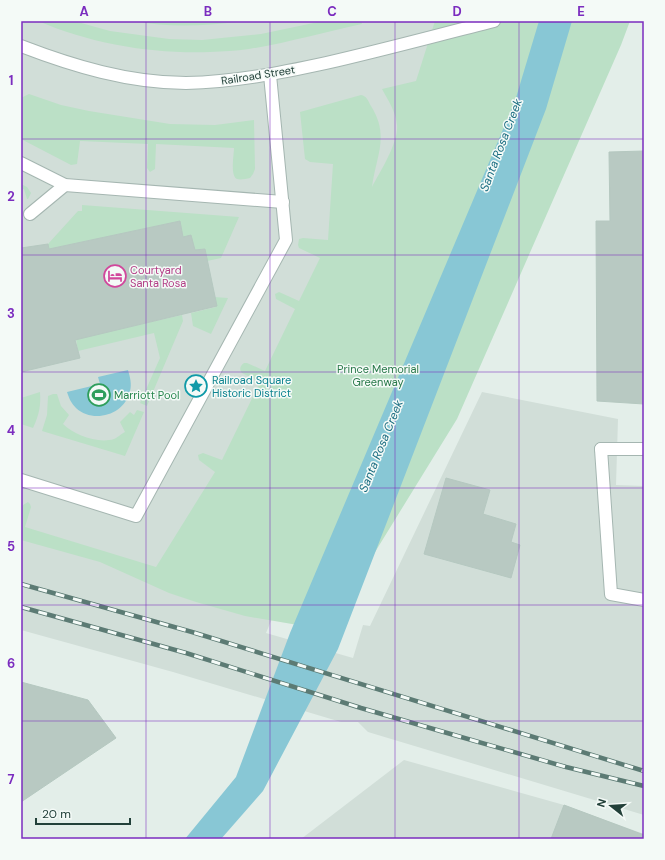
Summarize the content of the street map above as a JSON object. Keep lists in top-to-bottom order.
{
  "streets": {
    "street": ["Railroad Street"]
  },
  "water": ["Santa Rosa Creek"],
  "parks": ["Prince Memorial Greenway"],
  "places": {
    "hotel": ["Courtyard Santa Rosa"],
    "place": ["Railroad Square Historic District"],
    "sports": ["Marriott Pool"]
  },
  "scale_bar": "20 m",
  "north": "left",
  "grid": {
    "columns": [
      "A",
      "B",
      "C",
      "D",
      "E"
    ],
    "rows": [
      "1",
      "2",
      "3",
      "4",
      "5",
      "6",
      "7"
    ]
  }
}
